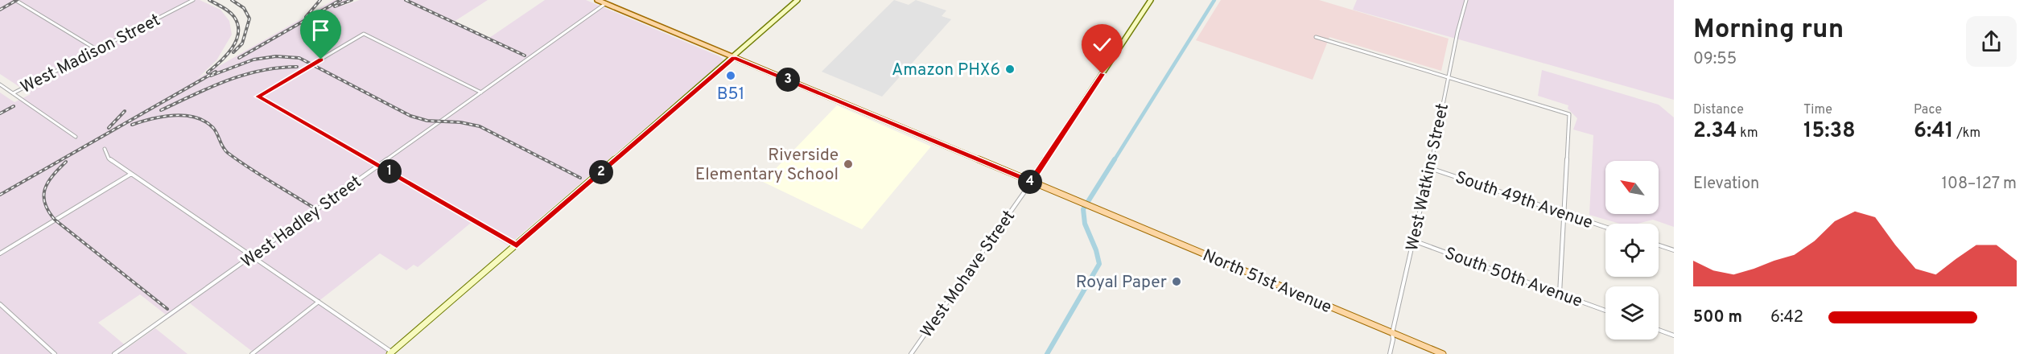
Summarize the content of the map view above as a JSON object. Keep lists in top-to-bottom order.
{
  "streets": {
    "main road": ["West Mohave Street", "North 51st Avenue"],
    "street": [
      "West Madison Street",
      "West Watkins Street",
      "South 49th Avenue",
      "West Hadley Street",
      "South 50th Avenue"
    ]
  },
  "crossings": [
    ["West Watkins Street", "South 49th Avenue"],
    ["West Watkins Street", "South 50th Avenue"],
    ["West Watkins Street", "North 51st Avenue"],
    ["West Hadley Street", "North 51st Avenue"],
    ["West Mohave Street", "North 51st Avenue"]
  ],
  "places": [
    "Amazon PHX6",
    "B51",
    "Riverside Elementary School",
    "Royal Paper"
  ],
  "north": "top left",
  "page": {
    "heading": ["Morning run", "09:55"],
    "pins": [
      "3",
      "1",
      "2",
      "4"
    ],
    "stats": [
      ["Distance", "2.34 km"],
      ["Time", "15:38"],
      ["Pace", "6:41 /km"]
    ],
    "chart": ["Elevation", "108–127 m"],
    "list": [
      {
        "name": "500 m",
        "note": "6:42"
      }
    ]
  }
}
